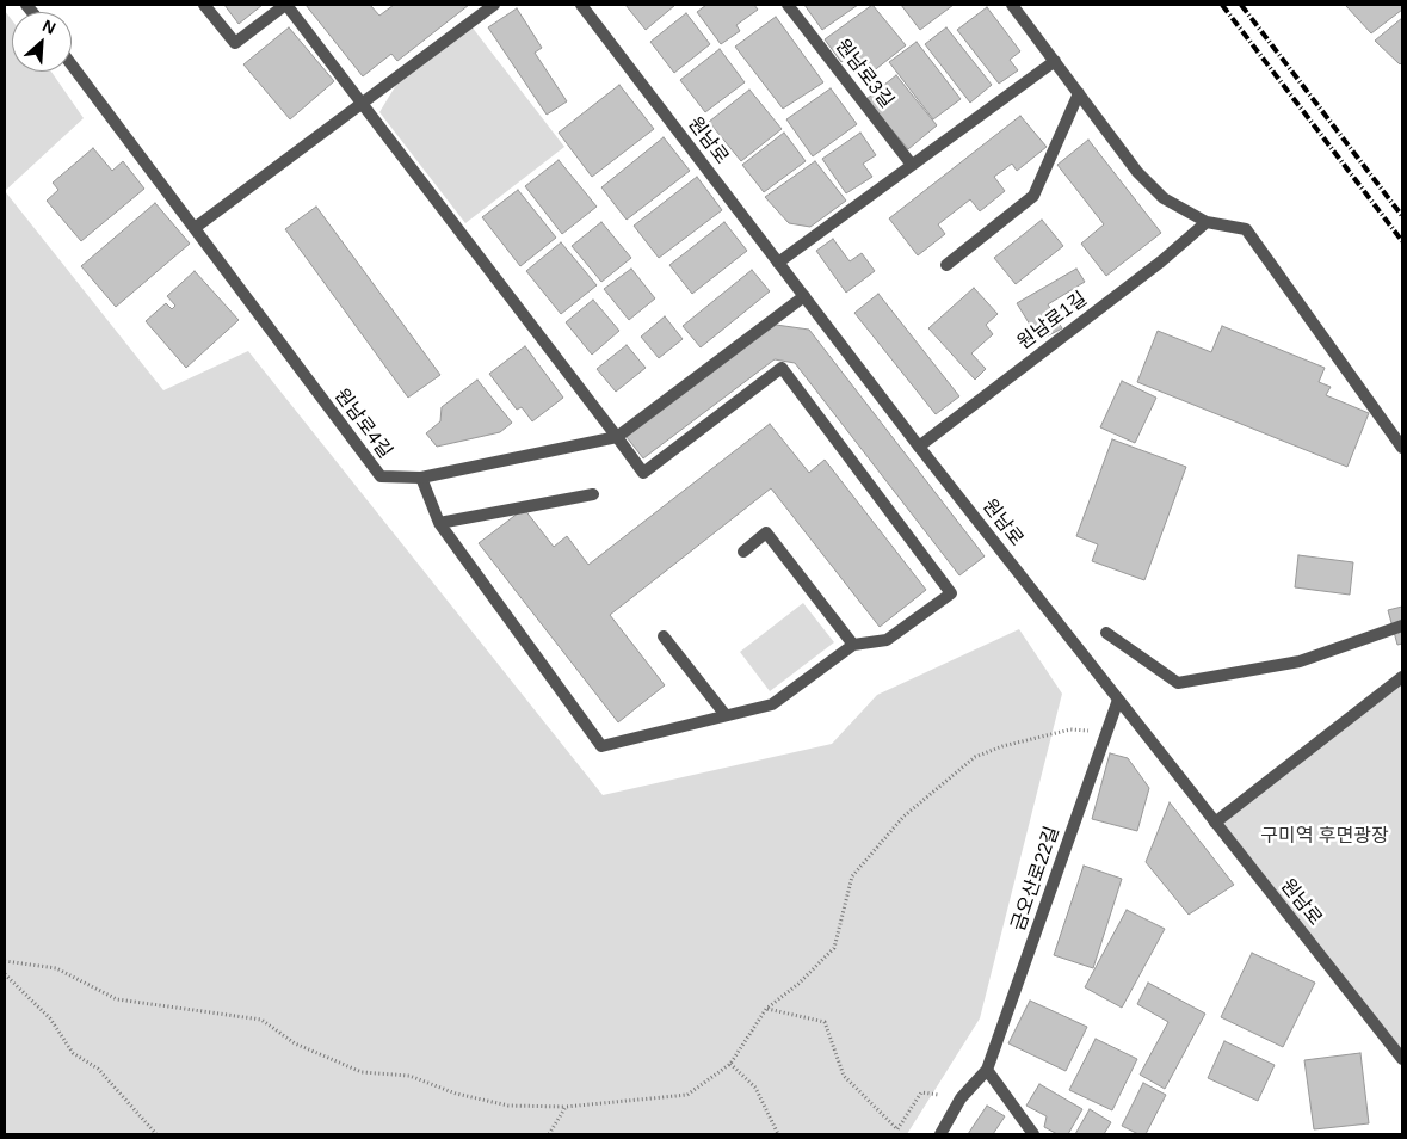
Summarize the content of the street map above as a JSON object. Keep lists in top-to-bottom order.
{
  "streets": {
    "street": [
      "원남로3길",
      "원남로",
      "원남로1길",
      "원남로4길",
      "금오산로22길"
    ]
  },
  "crossings": [
    ["원남로", "원남로1길"],
    ["원남로", "원남로4길"],
    ["원남로", "금오산로22길"]
  ],
  "parks": ["구미역 후면광장"],
  "north": "top right"
}
